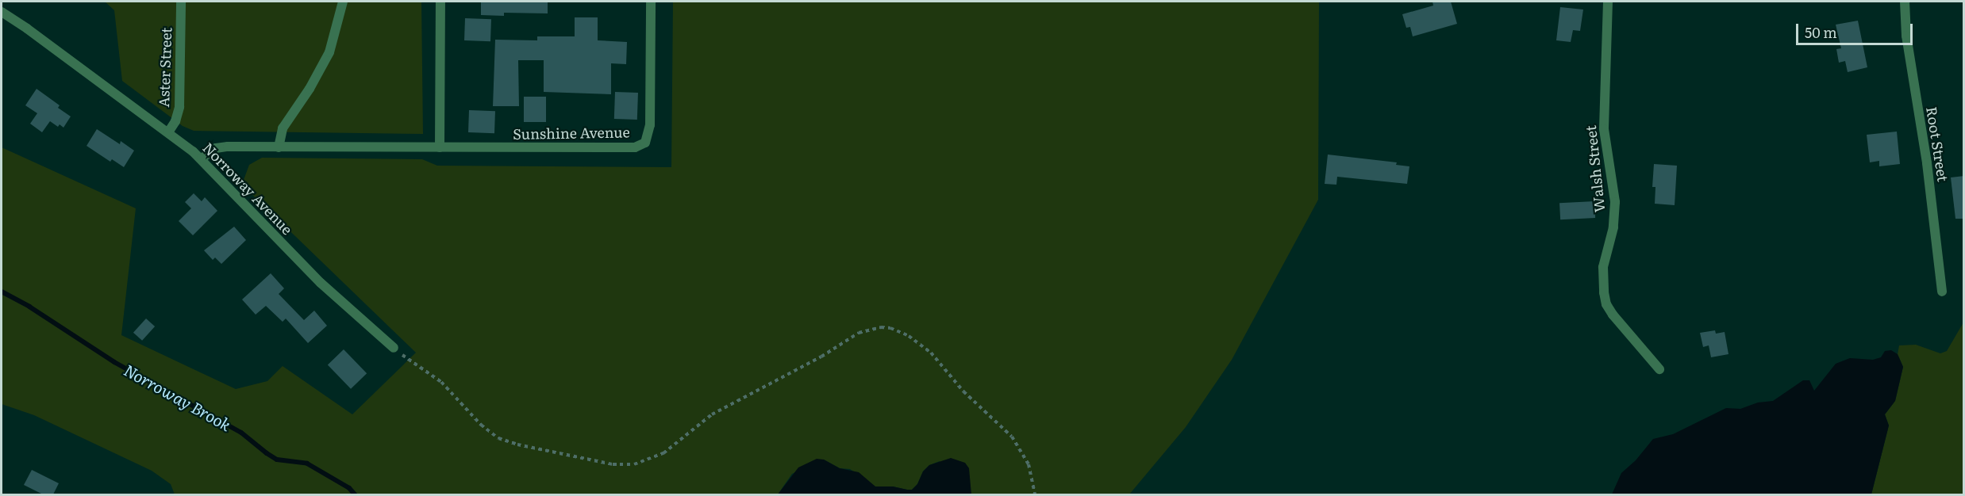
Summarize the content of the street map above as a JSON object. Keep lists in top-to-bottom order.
{
  "streets": {
    "street": [
      "Aster Street",
      "Sunshine Avenue",
      "Root Street",
      "Walsh Street",
      "Norroway Avenue"
    ]
  },
  "crossings": [
    ["Aster Street", "Norroway Avenue"],
    ["Sunshine Avenue", "Norroway Avenue"]
  ],
  "water": ["Norroway Brook"],
  "scale_bar": "50 m"
}
